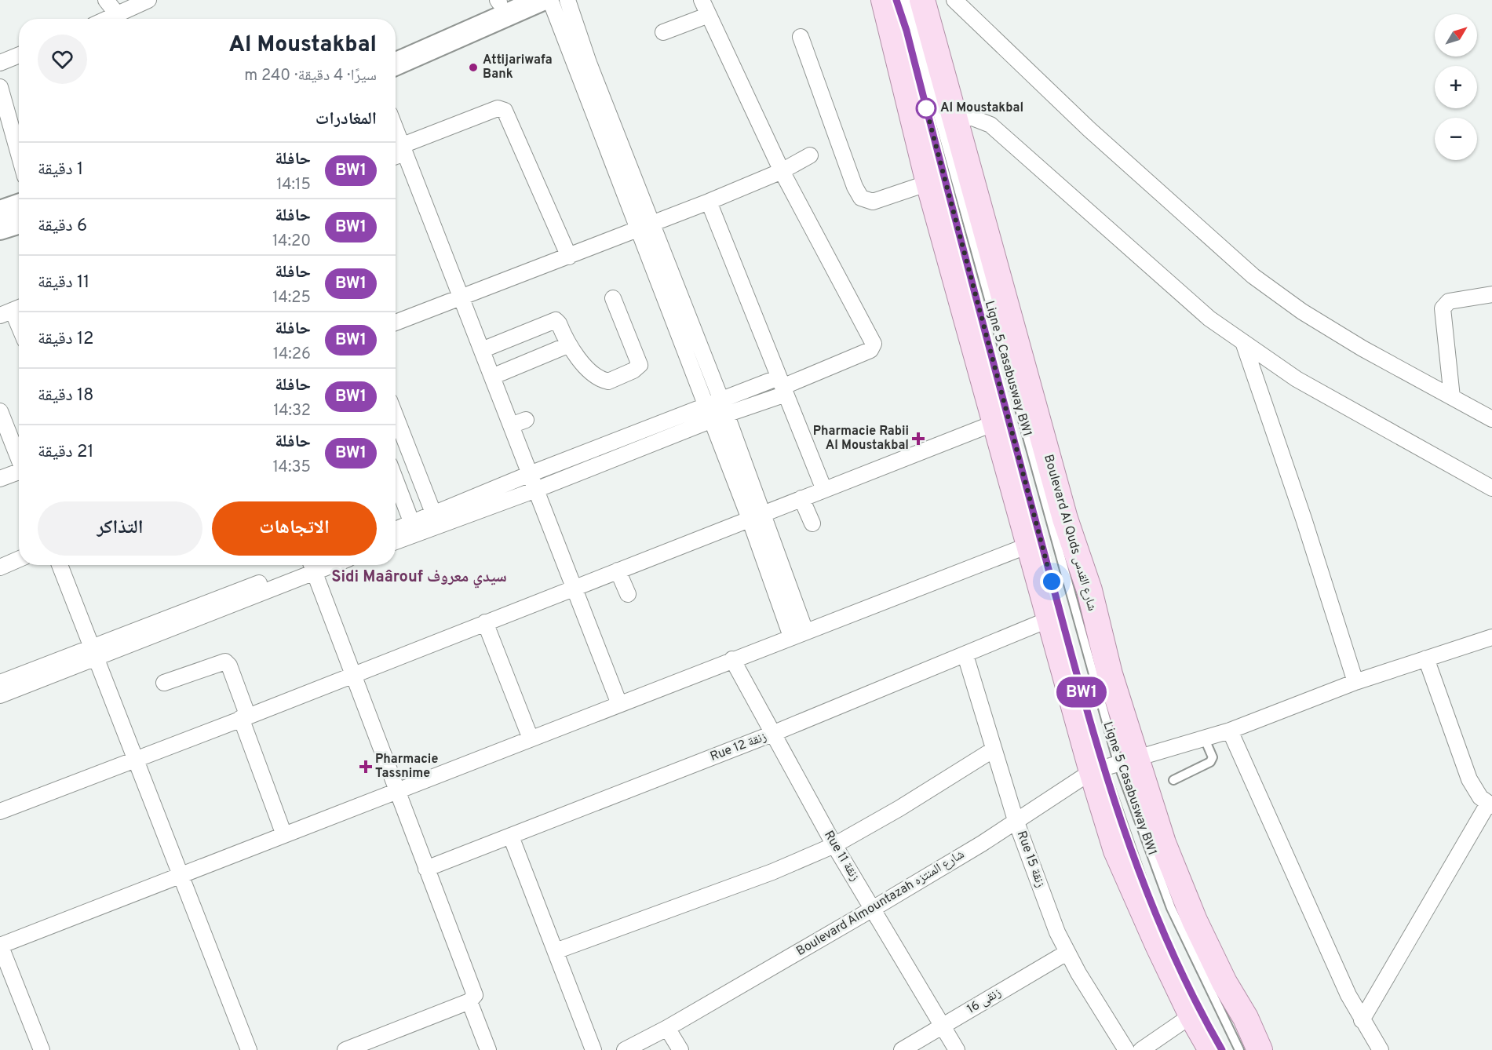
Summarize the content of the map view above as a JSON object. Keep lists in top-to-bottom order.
{
  "streets": {
    "main road": ["Boulevard Al Quds شارع القدس"],
    "street": [
      "Rue 12 زنقة",
      "Rue 11 زنقة",
      "Rue 15 زنقة",
      "Boulevard Almountazah شارع المنتزه",
      "زنقى 16"
    ],
    "lane": ["Ligne 5 Casabusway BW1"]
  },
  "crossings": [
    ["Ligne 5 Casabusway BW1", "Boulevard Al Quds شارع القدس"],
    ["Ligne 5 Casabusway BW1", "Boulevard Almountazah شارع المنتزه"],
    ["Boulevard Al Quds شارع القدس", "Boulevard Almountazah شارع المنتزه"],
    ["Rue 12 زنقة", "Rue 11 زنقة"],
    ["Rue 12 زنقة", "Rue 15 زنقة"],
    ["Rue 11 زنقة", "Boulevard Almountazah شارع المنتزه"],
    ["Rue 11 زنقة", "زنقى 16"],
    ["Rue 15 زنقة", "Boulevard Almountazah شارع المنتزه"],
    ["Rue 15 زنقة", "زنقى 16"]
  ],
  "districts": ["Sidi Maârouf سيدي معروف"],
  "places": {
    "other": ["Attijariwafa Bank", "Al Moustakbal"],
    "health": ["Pharmacie Rabii Al Moustakbal", "Pharmacie Tassnime"]
  },
  "lines": ["bus line BW1"],
  "north": "top right",
  "page": {
    "on_map": "BW1",
    "map_buttons": ["+", "−"],
    "heading": [
      ["Al Moustakbal", "سيرًا · 4 دقيقة · 240 m"],
      "المغادرات"
    ],
    "list": [
      {
        "mark": "BW1",
        "name": "حافلة",
        "note": "14:15",
        "value": "1 دقيقة"
      },
      {
        "mark": "BW1",
        "name": "حافلة",
        "note": "14:20",
        "value": "6 دقيقة"
      },
      {
        "mark": "BW1",
        "name": "حافلة",
        "note": "14:25",
        "value": "11 دقيقة"
      },
      {
        "mark": "BW1",
        "name": "حافلة",
        "note": "14:26",
        "value": "12 دقيقة"
      },
      {
        "mark": "BW1",
        "name": "حافلة",
        "note": "14:32",
        "value": "18 دقيقة"
      },
      {
        "mark": "BW1",
        "name": "حافلة",
        "note": "14:35",
        "value": "21 دقيقة"
      }
    ],
    "buttons": ["الاتجاهات", "التذاكر"]
  }
}
